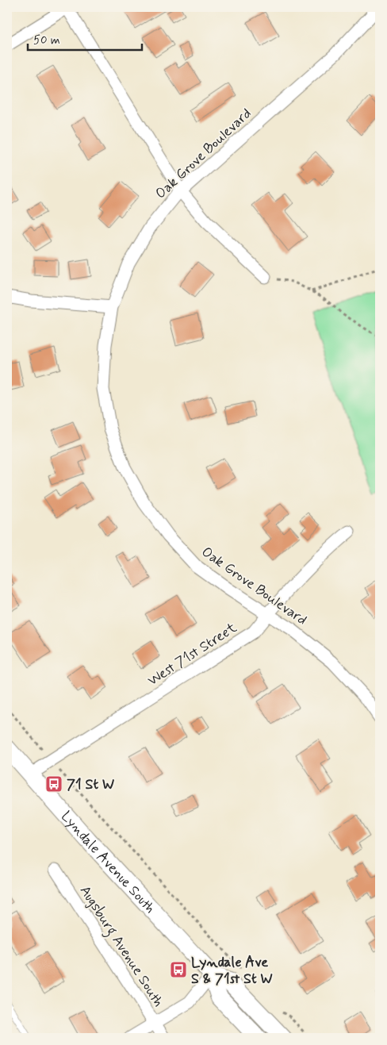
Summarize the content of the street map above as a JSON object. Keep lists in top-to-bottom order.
{
  "streets": {
    "main road": ["Lyndale Avenue South"],
    "street": ["Oak Grove Boulevard", "West 71st Street", "Augsburg Avenue South"]
  },
  "crossings": [
    ["Oak Grove Boulevard", "West 71st Street"],
    ["West 71st Street", "Lyndale Avenue South"]
  ],
  "places": {
    "bus stop": ["71 St W", "Lyndale Ave S & 71st St W"]
  },
  "scale_bar": "50 m"
}
